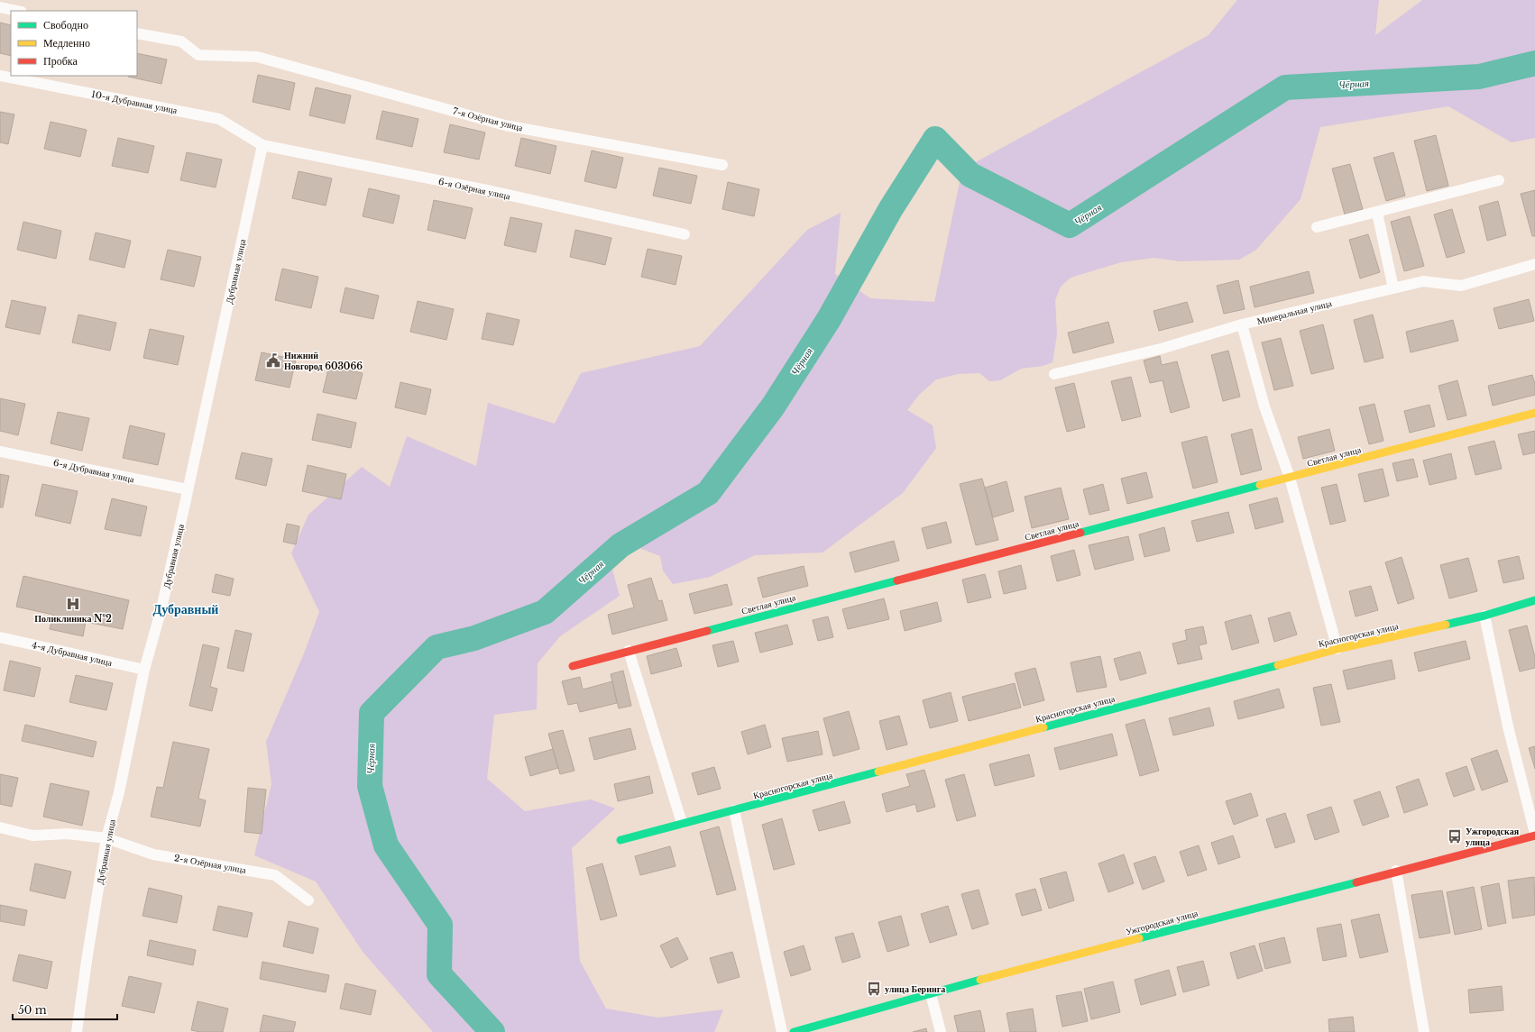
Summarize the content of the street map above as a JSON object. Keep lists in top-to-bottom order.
{
  "streets": {
    "street": [
      "10-я Дубравная улица",
      "7-я Озёрная улица",
      "6-я Озёрная улица",
      "Дубравная улица",
      "Минеральная улица",
      "Светлая улица",
      "6-я Дубравная улица",
      "Красногорская улица",
      "4-я Дубравная улица",
      "2-я Озёрная улица",
      "Ужгородская улица"
    ]
  },
  "crossings": [
    ["10-я Дубравная улица", "6-я Озёрная улица"],
    ["10-я Дубравная улица", "Дубравная улица"],
    ["6-я Озёрная улица", "Дубравная улица"],
    ["Дубравная улица", "6-я Дубравная улица"],
    ["Дубравная улица", "4-я Дубравная улица"],
    ["Дубравная улица", "2-я Озёрная улица"]
  ],
  "districts": ["Дубравный"],
  "water": ["Чёрная"],
  "places": {
    "public building": ["Нижний Новгород 603066"],
    "hospital": ["Поликлиника №2"],
    "bus stop": ["Ужгородская улица", "улица Беринга"]
  },
  "legend": ["Свободно", "Медленно", "Пробка"],
  "scale_bar": "50 m"
}
